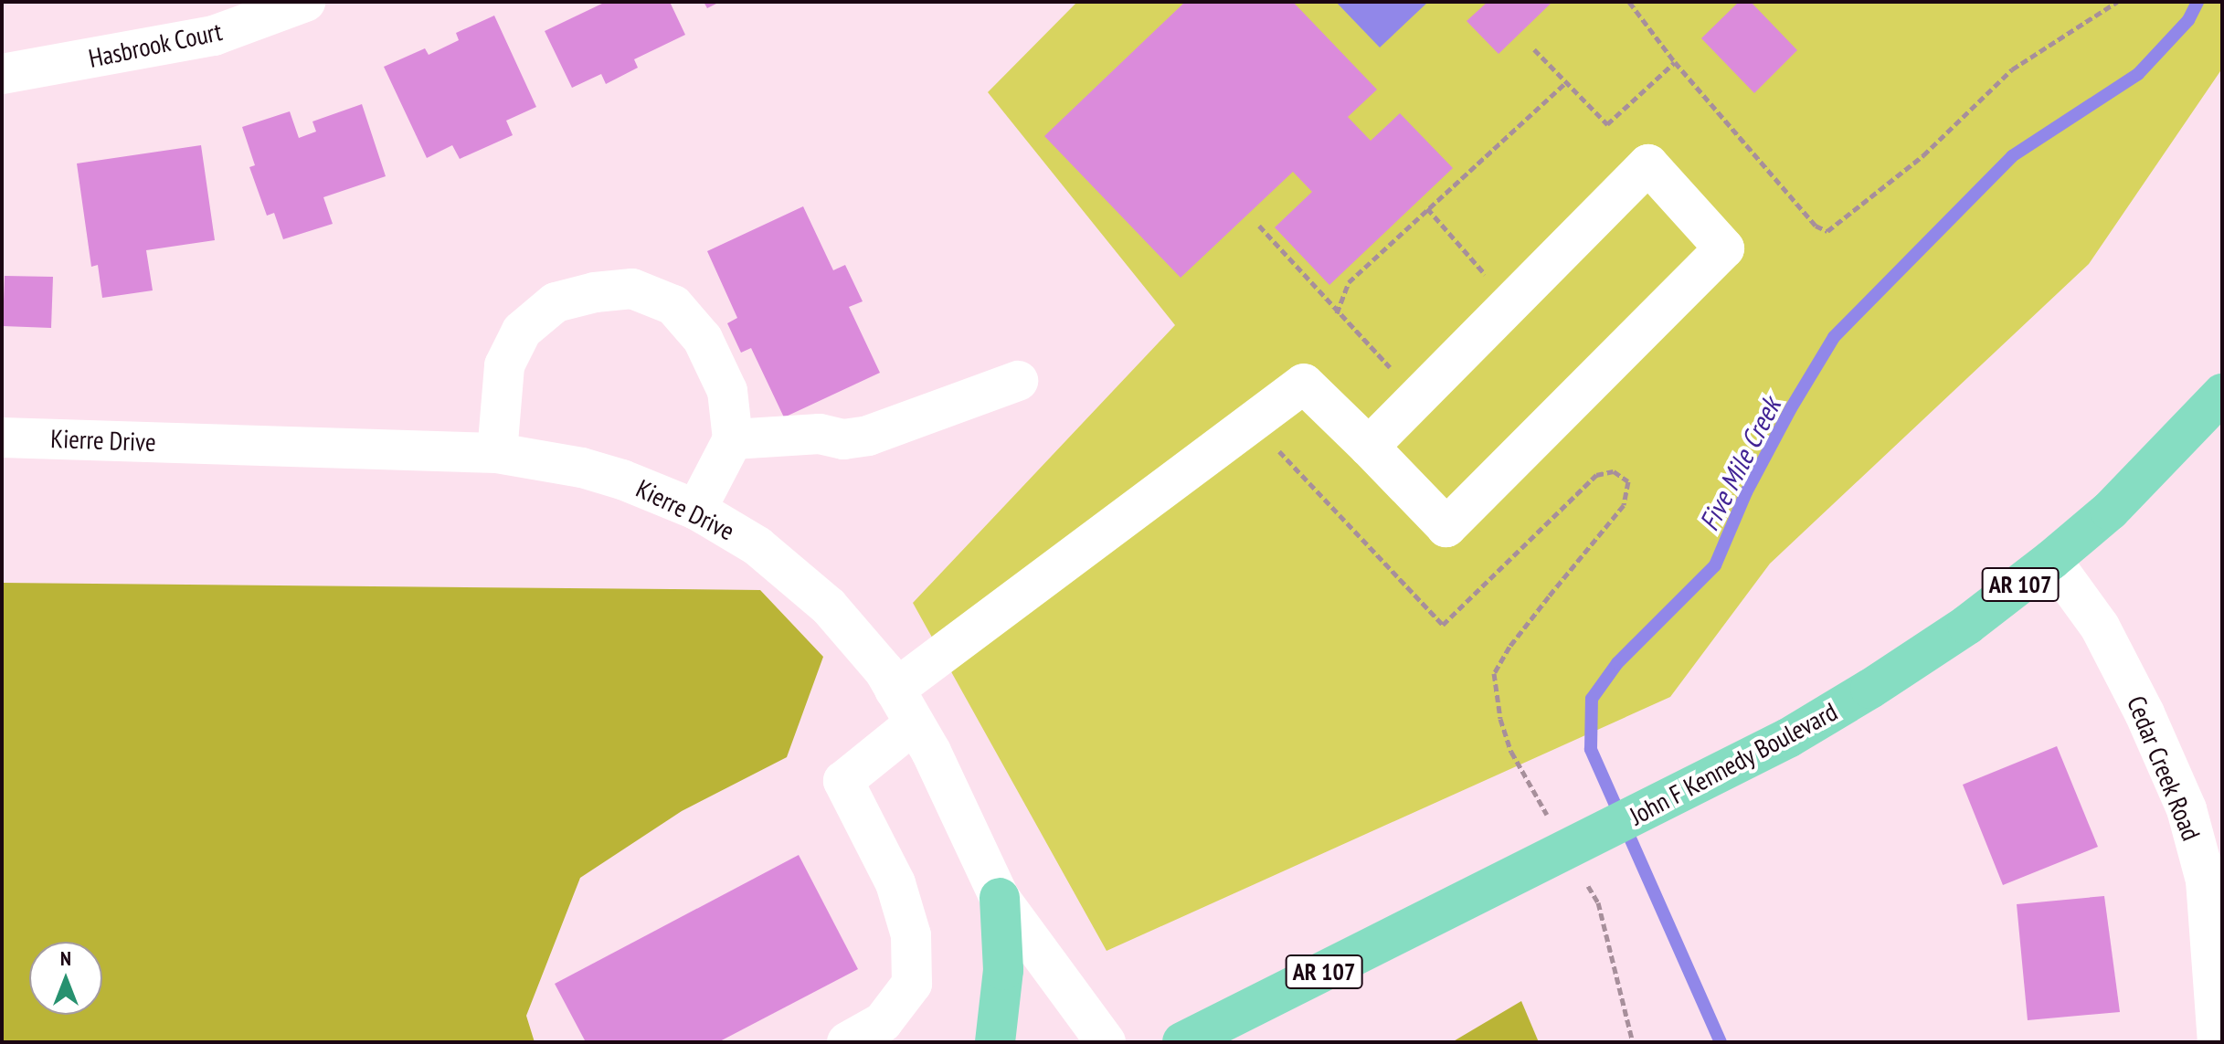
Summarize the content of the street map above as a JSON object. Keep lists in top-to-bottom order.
{
  "streets": {
    "main road": ["AR 107", "John F Kennedy Boulevard"],
    "street": ["Hasbrook Court", "Kierre Drive", "Cedar Creek Road"]
  },
  "crossings": [
    ["John F Kennedy Boulevard", "Cedar Creek Road"]
  ],
  "water": ["Five Mile Creek"],
  "north": "top"
}
